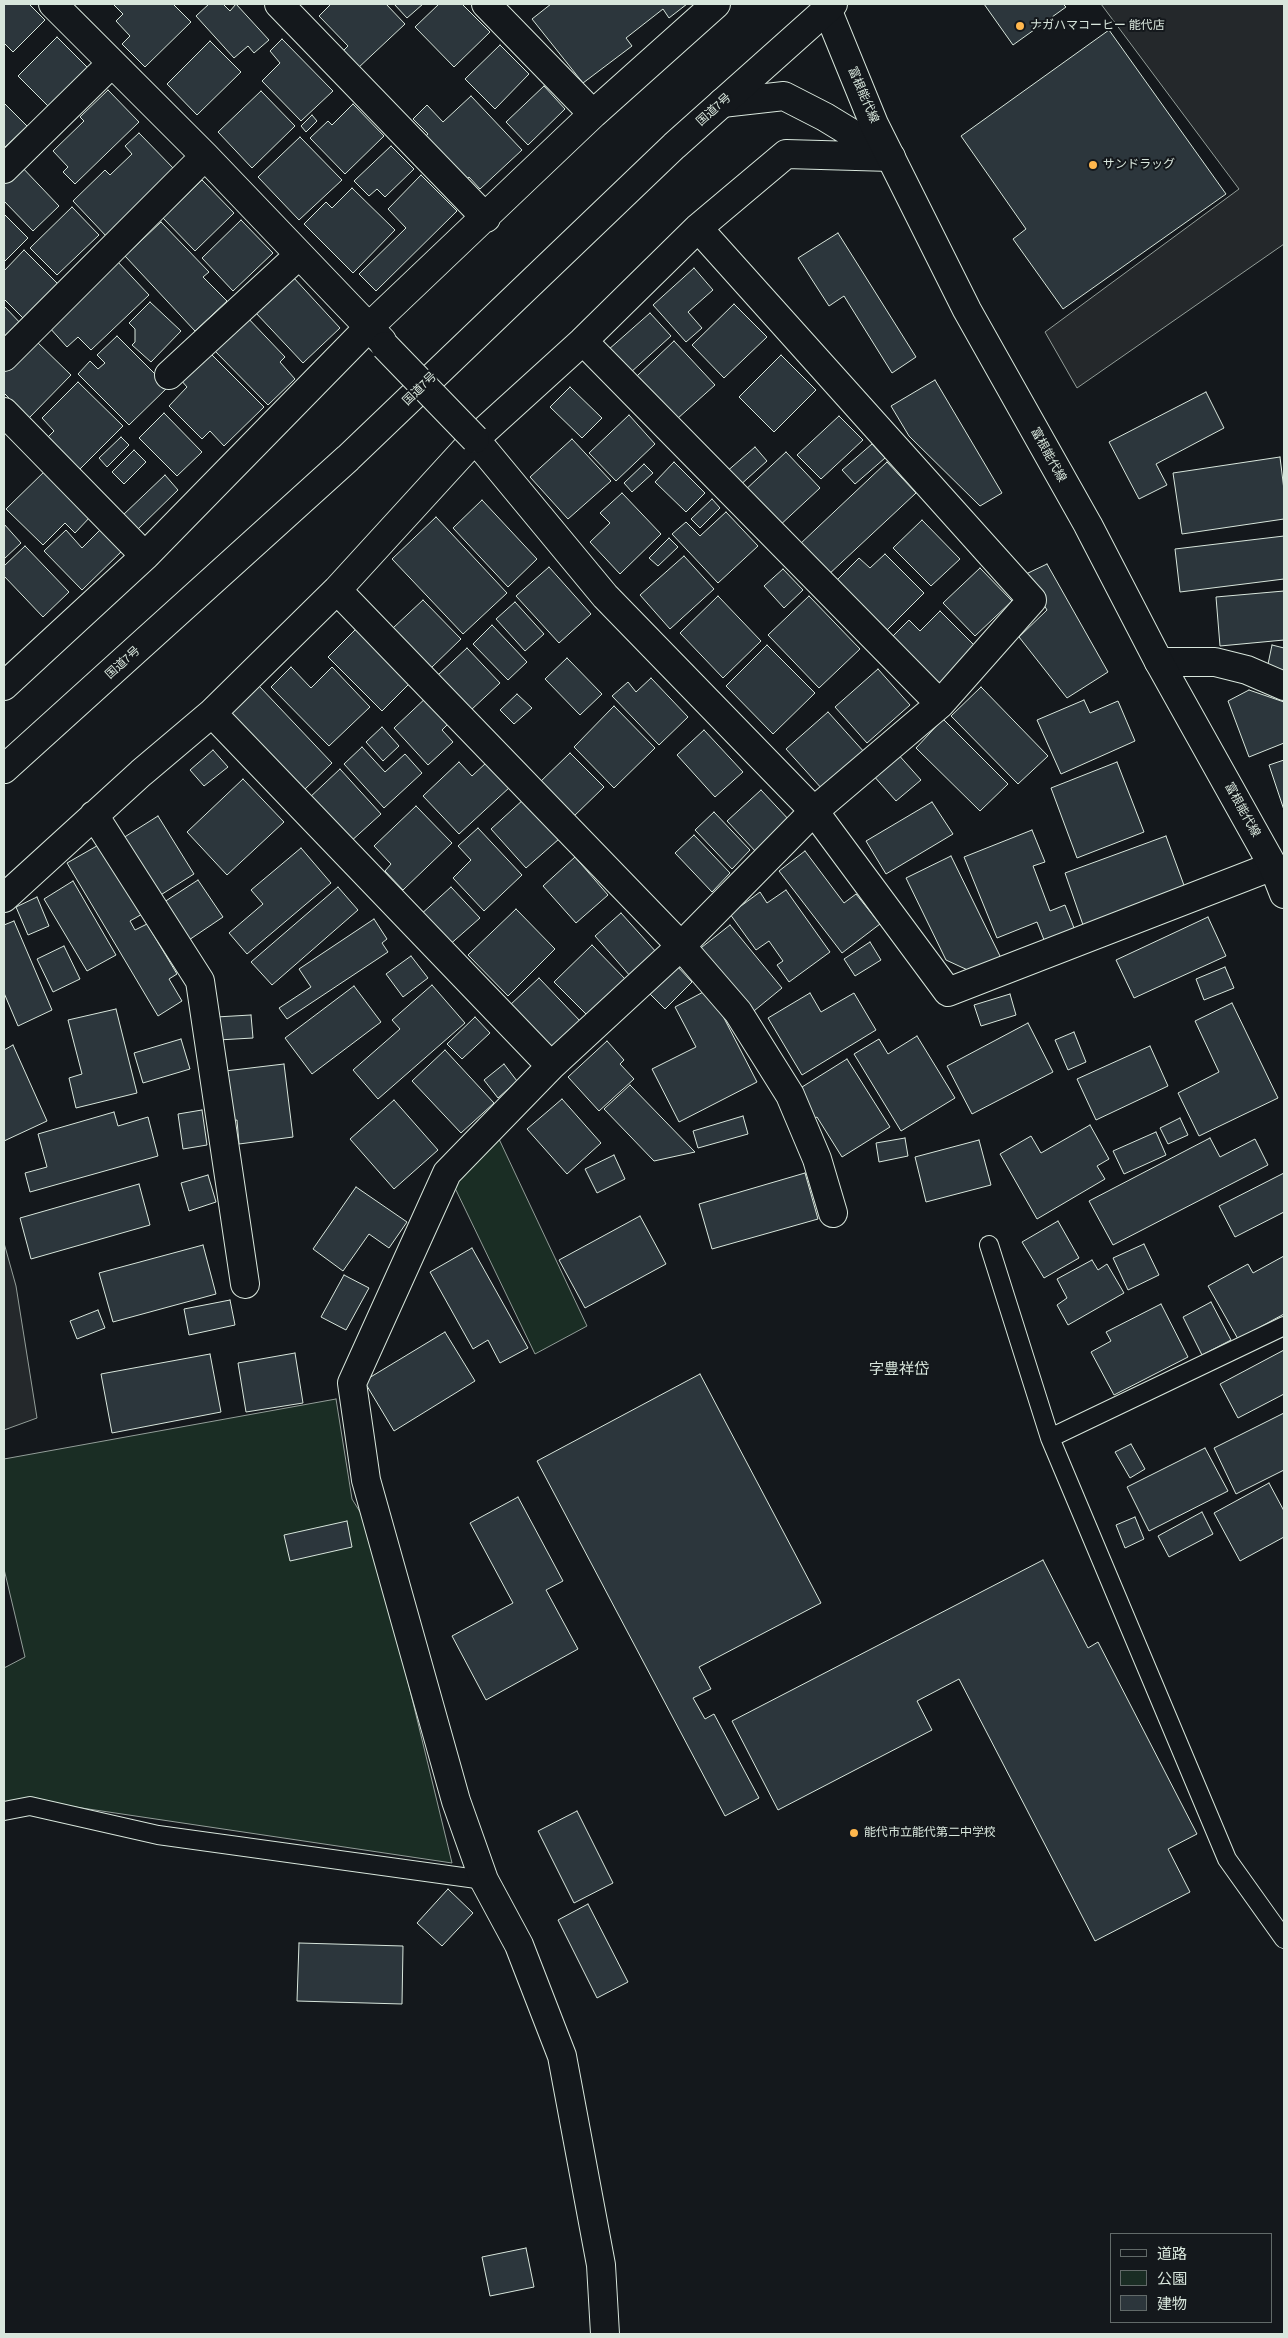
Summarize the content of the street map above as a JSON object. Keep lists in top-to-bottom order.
{
  "streets": {
    "main road": ["富根能代線", "国道7号"]
  },
  "crossings": [
    ["富根能代線", "国道7号"]
  ],
  "districts": ["字豊祥岱"],
  "places": ["ナガハマコーヒー 能代店", "サンドラッグ", "能代市立能代第二中学校"],
  "legend": ["道路", "公園", "建物"]
}
